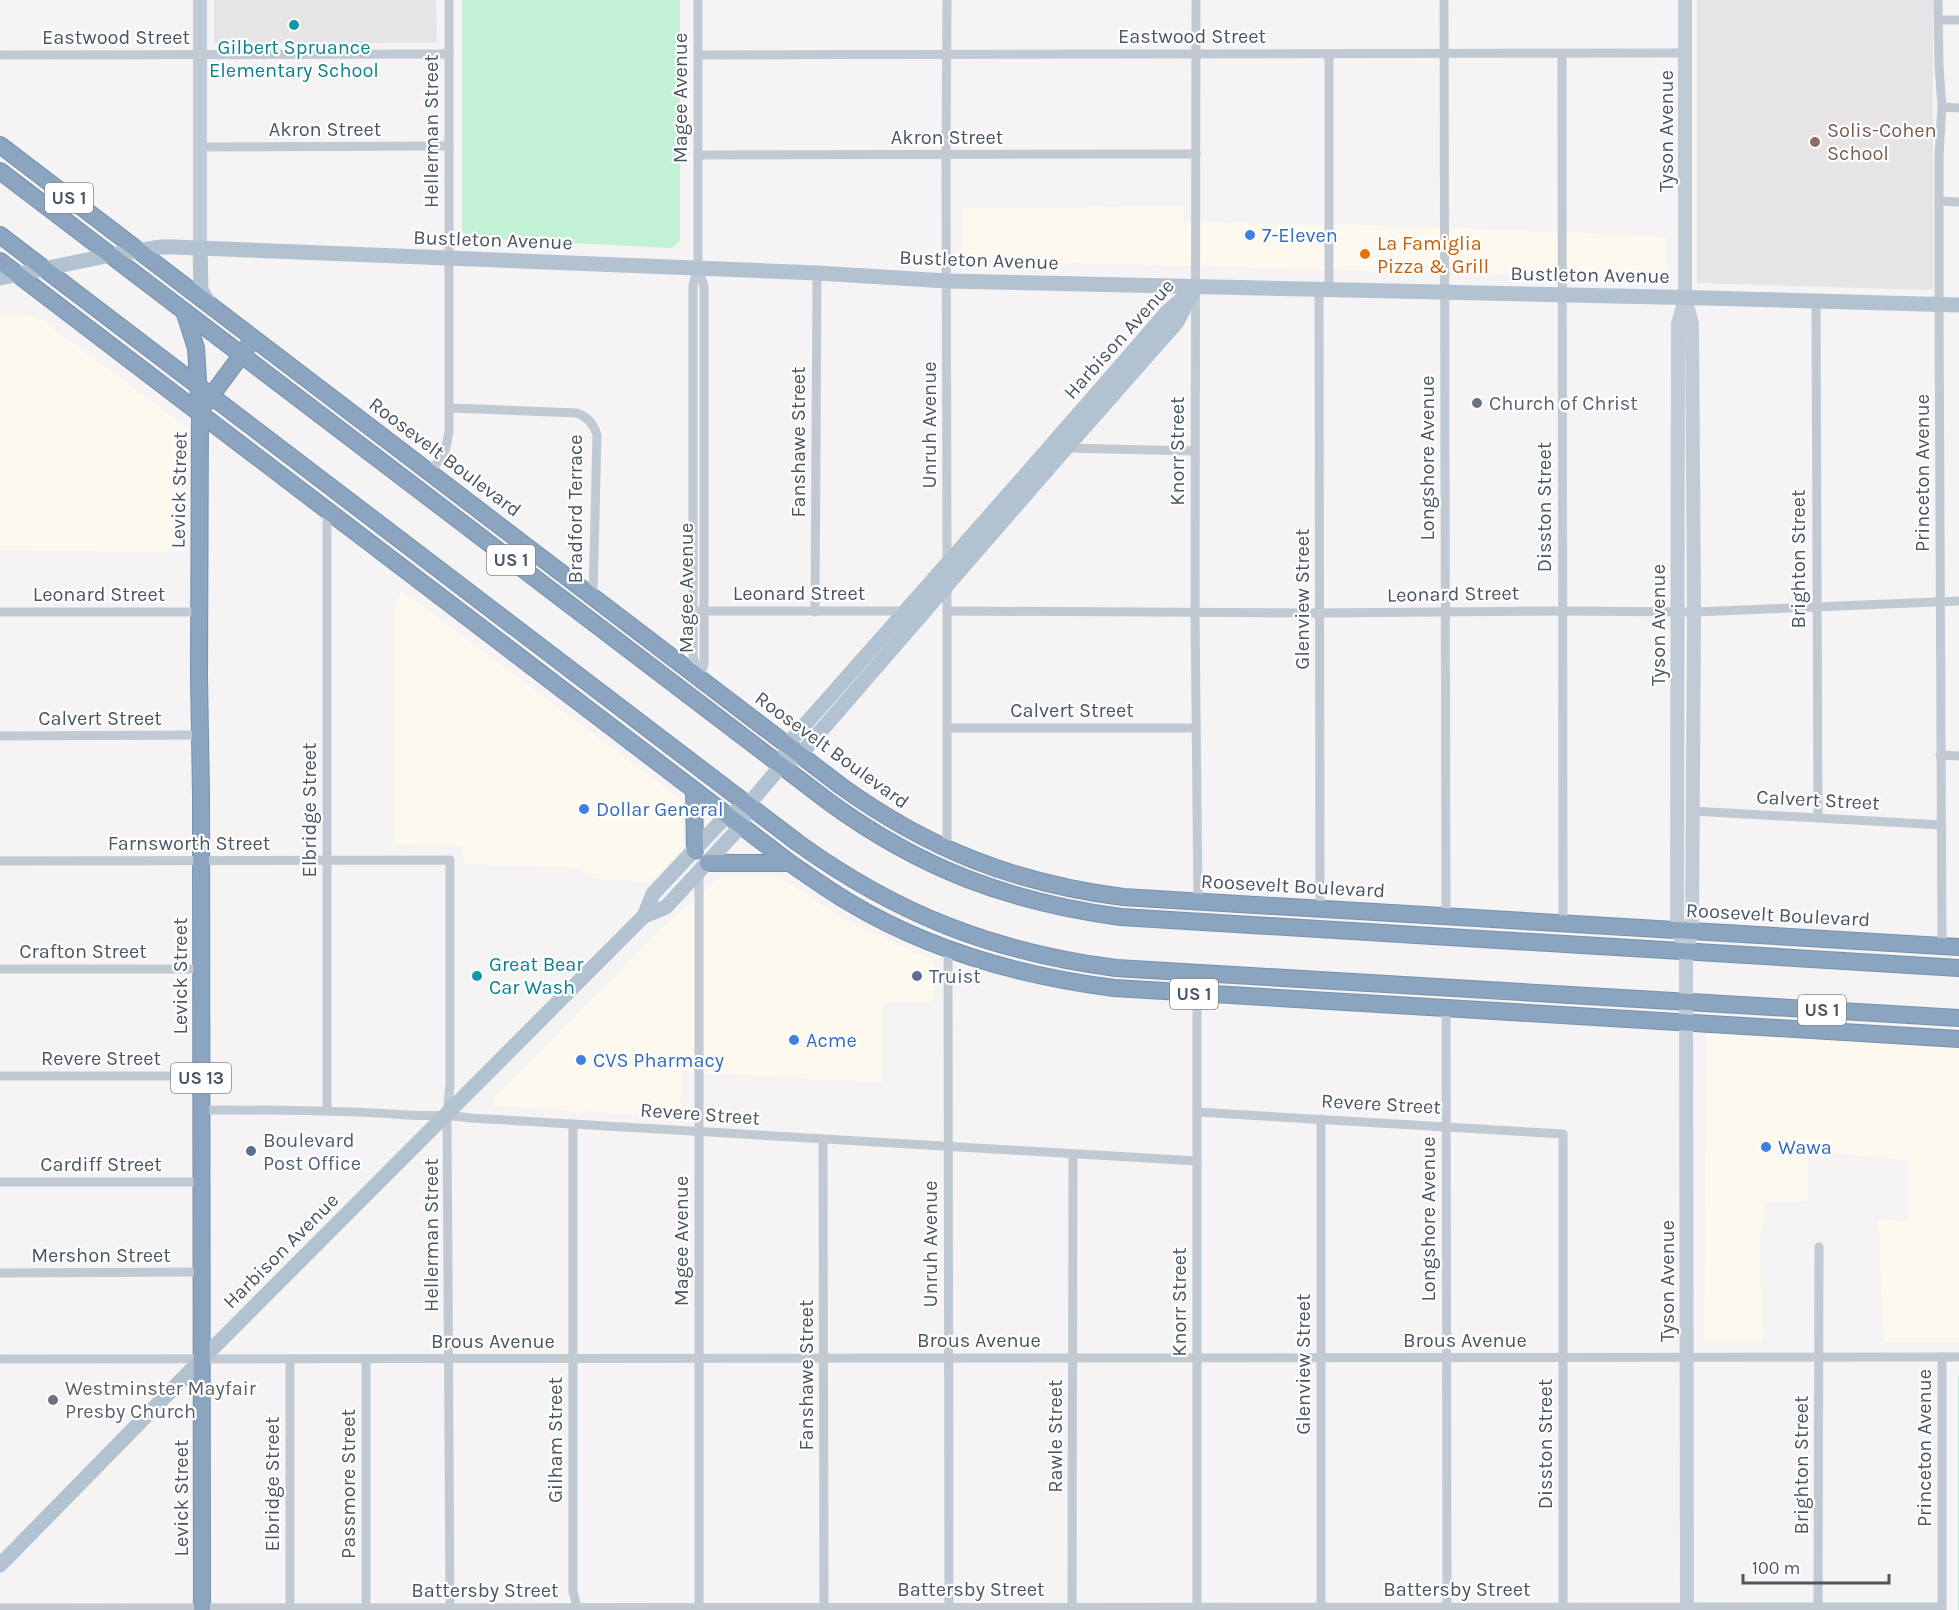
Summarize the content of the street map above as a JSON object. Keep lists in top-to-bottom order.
{
  "streets": {
    "highway": [
      "US 1",
      "Roosevelt Boulevard",
      "Levick Street",
      "US 13"
    ],
    "main road": ["Bustleton Avenue", "Harbison Avenue"],
    "street": [
      "Eastwood Street",
      "Magee Avenue",
      "Akron Street",
      "Hellerman Street",
      "Tyson Avenue",
      "Unruh Avenue",
      "Fanshawe Street",
      "Knorr Street",
      "Longshore Avenue",
      "Princeton Avenue",
      "Disston Street",
      "Bradford Terrace",
      "Brighton Street",
      "Leonard Street",
      "Glenview Street",
      "Calvert Street",
      "Elbridge Street",
      "Farnsworth Street",
      "Crafton Street",
      "Revere Street",
      "Cardiff Street",
      "Mershon Street",
      "Brous Avenue",
      "Rawle Street",
      "Gilham Street",
      "Passmore Street",
      "Battersby Street"
    ]
  },
  "crossings": [
    ["Eastwood Street", "Magee Avenue"],
    ["Eastwood Street", "Hellerman Street"],
    ["Eastwood Street", "Tyson Avenue"],
    ["Eastwood Street", "Unruh Avenue"],
    ["Eastwood Street", "Knorr Street"],
    ["Eastwood Street", "Longshore Avenue"],
    ["Eastwood Street", "Disston Street"],
    ["Eastwood Street", "Glenview Street"],
    ["Magee Avenue", "Akron Street"],
    ["Magee Avenue", "Bustleton Avenue"],
    ["Magee Avenue", "Harbison Avenue"],
    ["Magee Avenue", "Roosevelt Boulevard"],
    ["Magee Avenue", "Leonard Street"],
    ["Magee Avenue", "Revere Street"],
    ["Magee Avenue", "Brous Avenue"],
    ["Magee Avenue", "Battersby Street"],
    ["Akron Street", "Hellerman Street"],
    ["Akron Street", "Unruh Avenue"],
    ["Akron Street", "Knorr Street"],
    ["Hellerman Street", "Bustleton Avenue"],
    ["Hellerman Street", "Harbison Avenue"],
    ["Hellerman Street", "Roosevelt Boulevard"],
    ["Hellerman Street", "Bradford Terrace"],
    ["Hellerman Street", "Farnsworth Street"],
    ["Hellerman Street", "Revere Street"],
    ["Hellerman Street", "Brous Avenue"],
    ["Hellerman Street", "Battersby Street"],
    ["Tyson Avenue", "US 1"],
    ["Tyson Avenue", "Bustleton Avenue"],
    ["Tyson Avenue", "Roosevelt Boulevard"],
    ["Tyson Avenue", "Leonard Street"],
    ["Tyson Avenue", "Calvert Street"],
    ["Tyson Avenue", "Brous Avenue"],
    ["Tyson Avenue", "Battersby Street"],
    ["US 1", "Bustleton Avenue"],
    ["US 1", "Harbison Avenue"],
    ["US 1", "Unruh Avenue"],
    ["US 1", "Knorr Street"],
    ["US 1", "Longshore Avenue"],
    ["US 1", "Levick Street"],
    ["US 1", "Elbridge Street"],
    ["Bustleton Avenue", "Harbison Avenue"],
    ["Bustleton Avenue", "Unruh Avenue"],
    ["Bustleton Avenue", "Fanshawe Street"],
    ["Bustleton Avenue", "Knorr Street"],
    ["Bustleton Avenue", "Roosevelt Boulevard"],
    ["Bustleton Avenue", "Longshore Avenue"],
    ["Bustleton Avenue", "Princeton Avenue"],
    ["Bustleton Avenue", "Disston Street"],
    ["Bustleton Avenue", "Brighton Street"],
    ["Bustleton Avenue", "Glenview Street"],
    ["Harbison Avenue", "Unruh Avenue"],
    ["Harbison Avenue", "Knorr Street"],
    ["Harbison Avenue", "Roosevelt Boulevard"],
    ["Harbison Avenue", "Levick Street"],
    ["Harbison Avenue", "Leonard Street"],
    ["Harbison Avenue", "Revere Street"],
    ["Harbison Avenue", "Brous Avenue"],
    ["Unruh Avenue", "Roosevelt Boulevard"],
    ["Unruh Avenue", "Leonard Street"],
    ["Unruh Avenue", "Calvert Street"],
    ["Unruh Avenue", "Revere Street"],
    ["Unruh Avenue", "Brous Avenue"],
    ["Unruh Avenue", "Battersby Street"],
    ["Fanshawe Street", "Leonard Street"],
    ["Fanshawe Street", "Revere Street"],
    ["Fanshawe Street", "Brous Avenue"],
    ["Fanshawe Street", "Battersby Street"],
    ["Knorr Street", "Roosevelt Boulevard"],
    ["Knorr Street", "Leonard Street"],
    ["Knorr Street", "Calvert Street"],
    ["Knorr Street", "Revere Street"],
    ["Knorr Street", "Brous Avenue"],
    ["Knorr Street", "Battersby Street"],
    ["Roosevelt Boulevard", "Longshore Avenue"],
    ["Roosevelt Boulevard", "Princeton Avenue"],
    ["Roosevelt Boulevard", "Levick Street"],
    ["Roosevelt Boulevard", "Disston Street"],
    ["Roosevelt Boulevard", "Bradford Terrace"],
    ["Roosevelt Boulevard", "Glenview Street"],
    ["Longshore Avenue", "Leonard Street"],
    ["Longshore Avenue", "Revere Street"],
    ["Longshore Avenue", "Brous Avenue"],
    ["Longshore Avenue", "Battersby Street"],
    ["Princeton Avenue", "Leonard Street"],
    ["Princeton Avenue", "Calvert Street"],
    ["Princeton Avenue", "Brous Avenue"],
    ["Princeton Avenue", "Battersby Street"],
    ["Levick Street", "Leonard Street"],
    ["Levick Street", "Calvert Street"],
    ["Levick Street", "Farnsworth Street"],
    ["Levick Street", "Crafton Street"],
    ["Levick Street", "Revere Street"],
    ["Levick Street", "Cardiff Street"],
    ["Levick Street", "Mershon Street"],
    ["Levick Street", "Brous Avenue"],
    ["Levick Street", "Battersby Street"],
    ["Disston Street", "Leonard Street"],
    ["Disston Street", "Revere Street"],
    ["Disston Street", "Brous Avenue"],
    ["Disston Street", "Battersby Street"],
    ["Brighton Street", "Leonard Street"],
    ["Brighton Street", "Calvert Street"],
    ["Brighton Street", "Brous Avenue"],
    ["Brighton Street", "Battersby Street"],
    ["Leonard Street", "Glenview Street"],
    ["Glenview Street", "Revere Street"],
    ["Glenview Street", "Brous Avenue"],
    ["Glenview Street", "Battersby Street"],
    ["Elbridge Street", "Farnsworth Street"],
    ["Elbridge Street", "Revere Street"],
    ["Elbridge Street", "Brous Avenue"],
    ["Elbridge Street", "Battersby Street"],
    ["Revere Street", "Rawle Street"],
    ["Revere Street", "Gilham Street"],
    ["Brous Avenue", "Rawle Street"],
    ["Brous Avenue", "Gilham Street"],
    ["Brous Avenue", "Passmore Street"],
    ["Rawle Street", "Battersby Street"],
    ["Gilham Street", "Battersby Street"],
    ["Passmore Street", "Battersby Street"]
  ],
  "places": [
    "Gilbert Spruance Elementary School",
    "Solis-Cohen School",
    "7-Eleven",
    "La Famiglia Pizza & Grill",
    "Church of Christ",
    "Dollar General",
    "Great Bear Car Wash",
    "Truist",
    "Acme",
    "CVS Pharmacy",
    "Wawa",
    "Boulevard Post Office",
    "Westminster Mayfair Presby Church"
  ],
  "scale_bar": "100 m"
}
